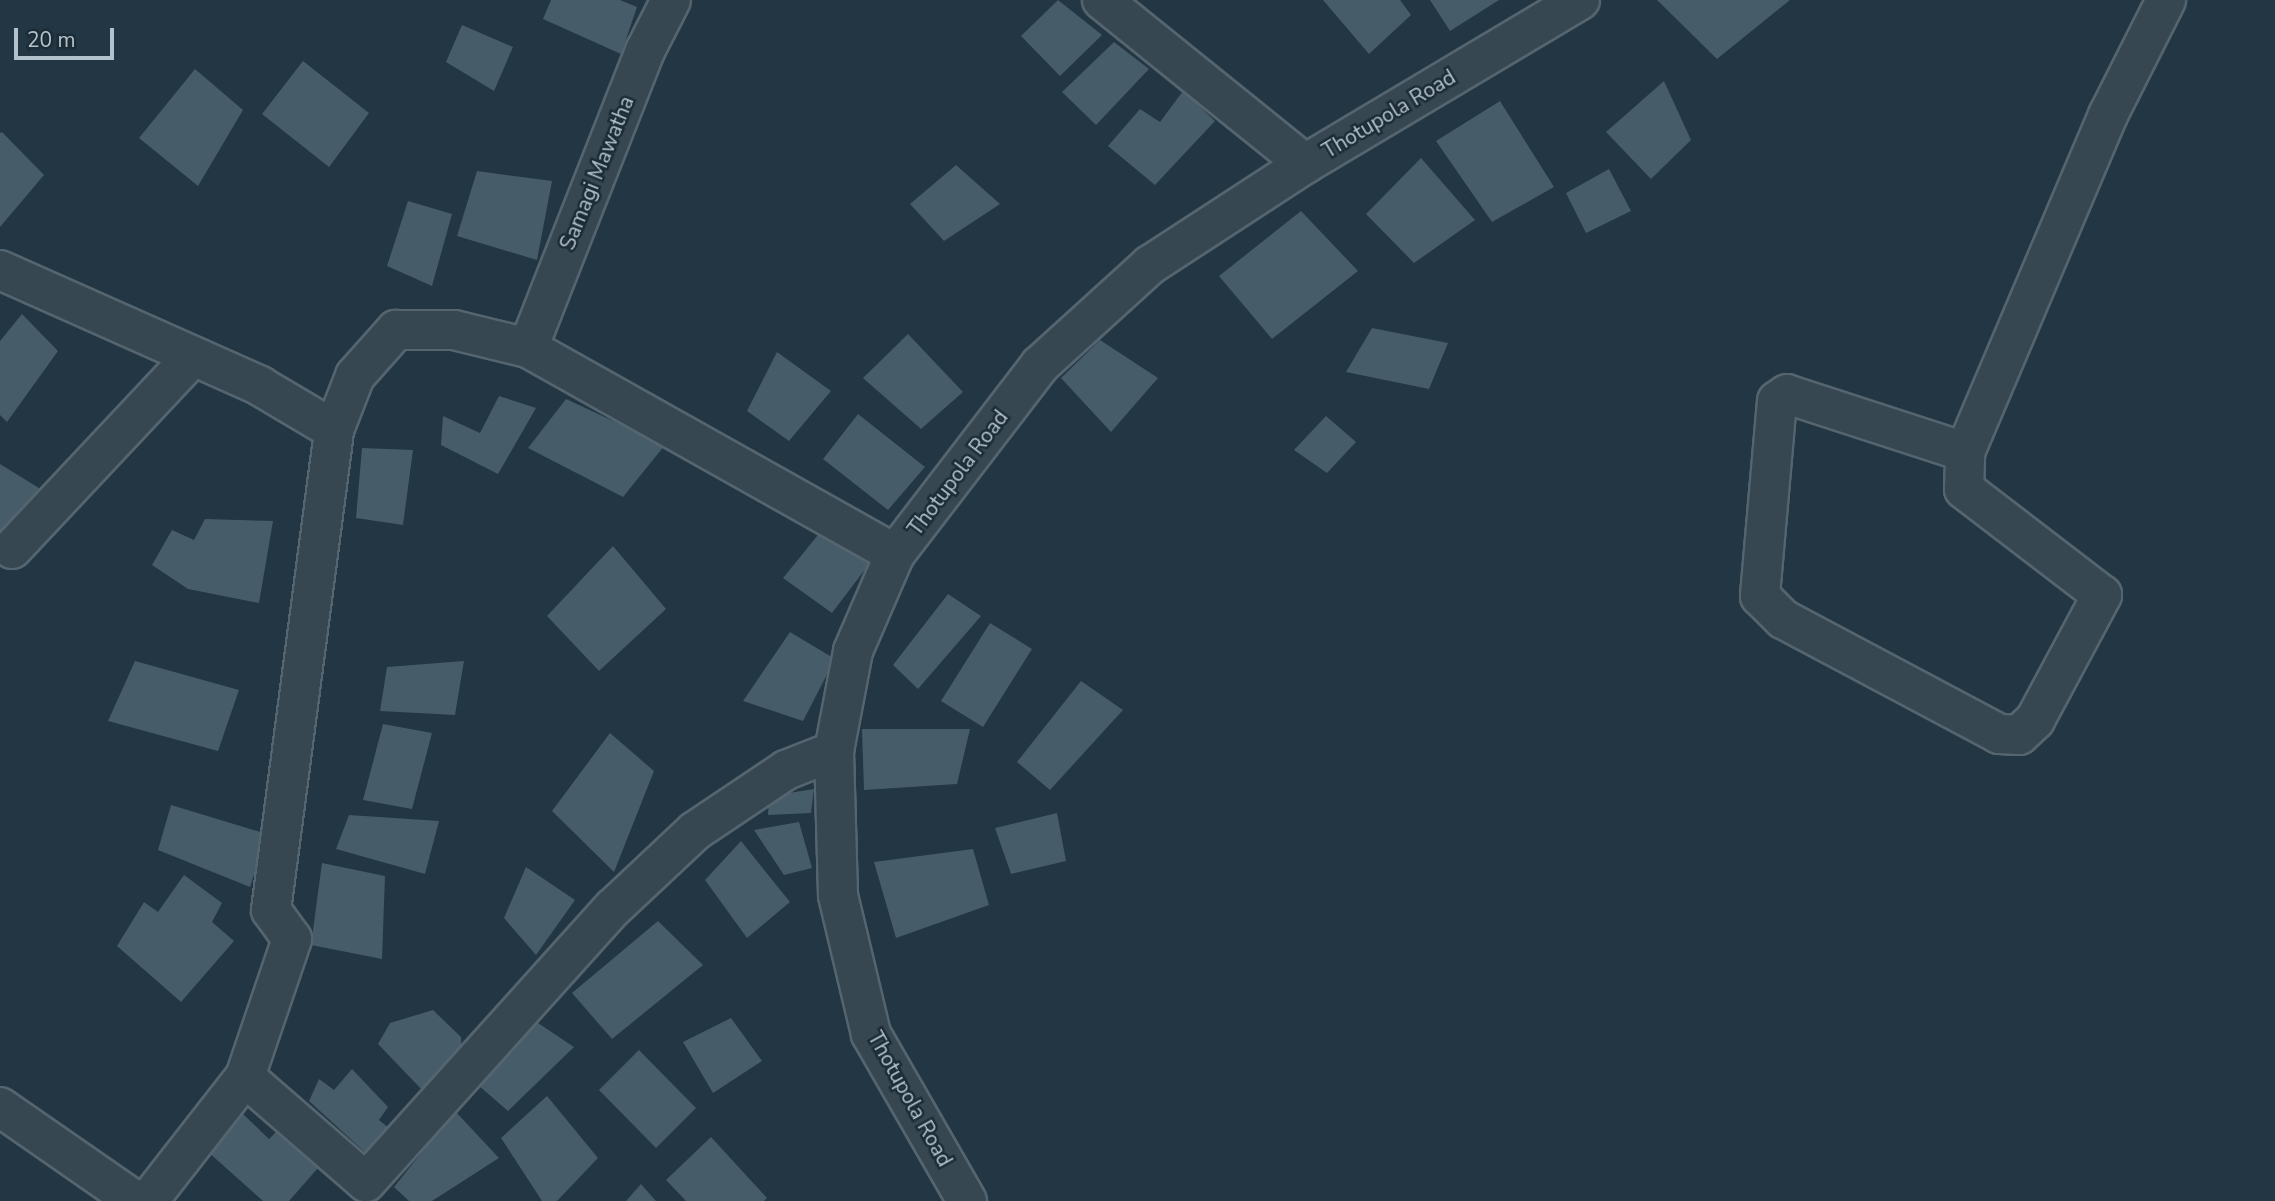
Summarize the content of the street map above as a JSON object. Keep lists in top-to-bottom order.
{
  "streets": {
    "street": ["Thotupola Road", "Samagi Mawatha"]
  },
  "scale_bar": "20 m"
}
